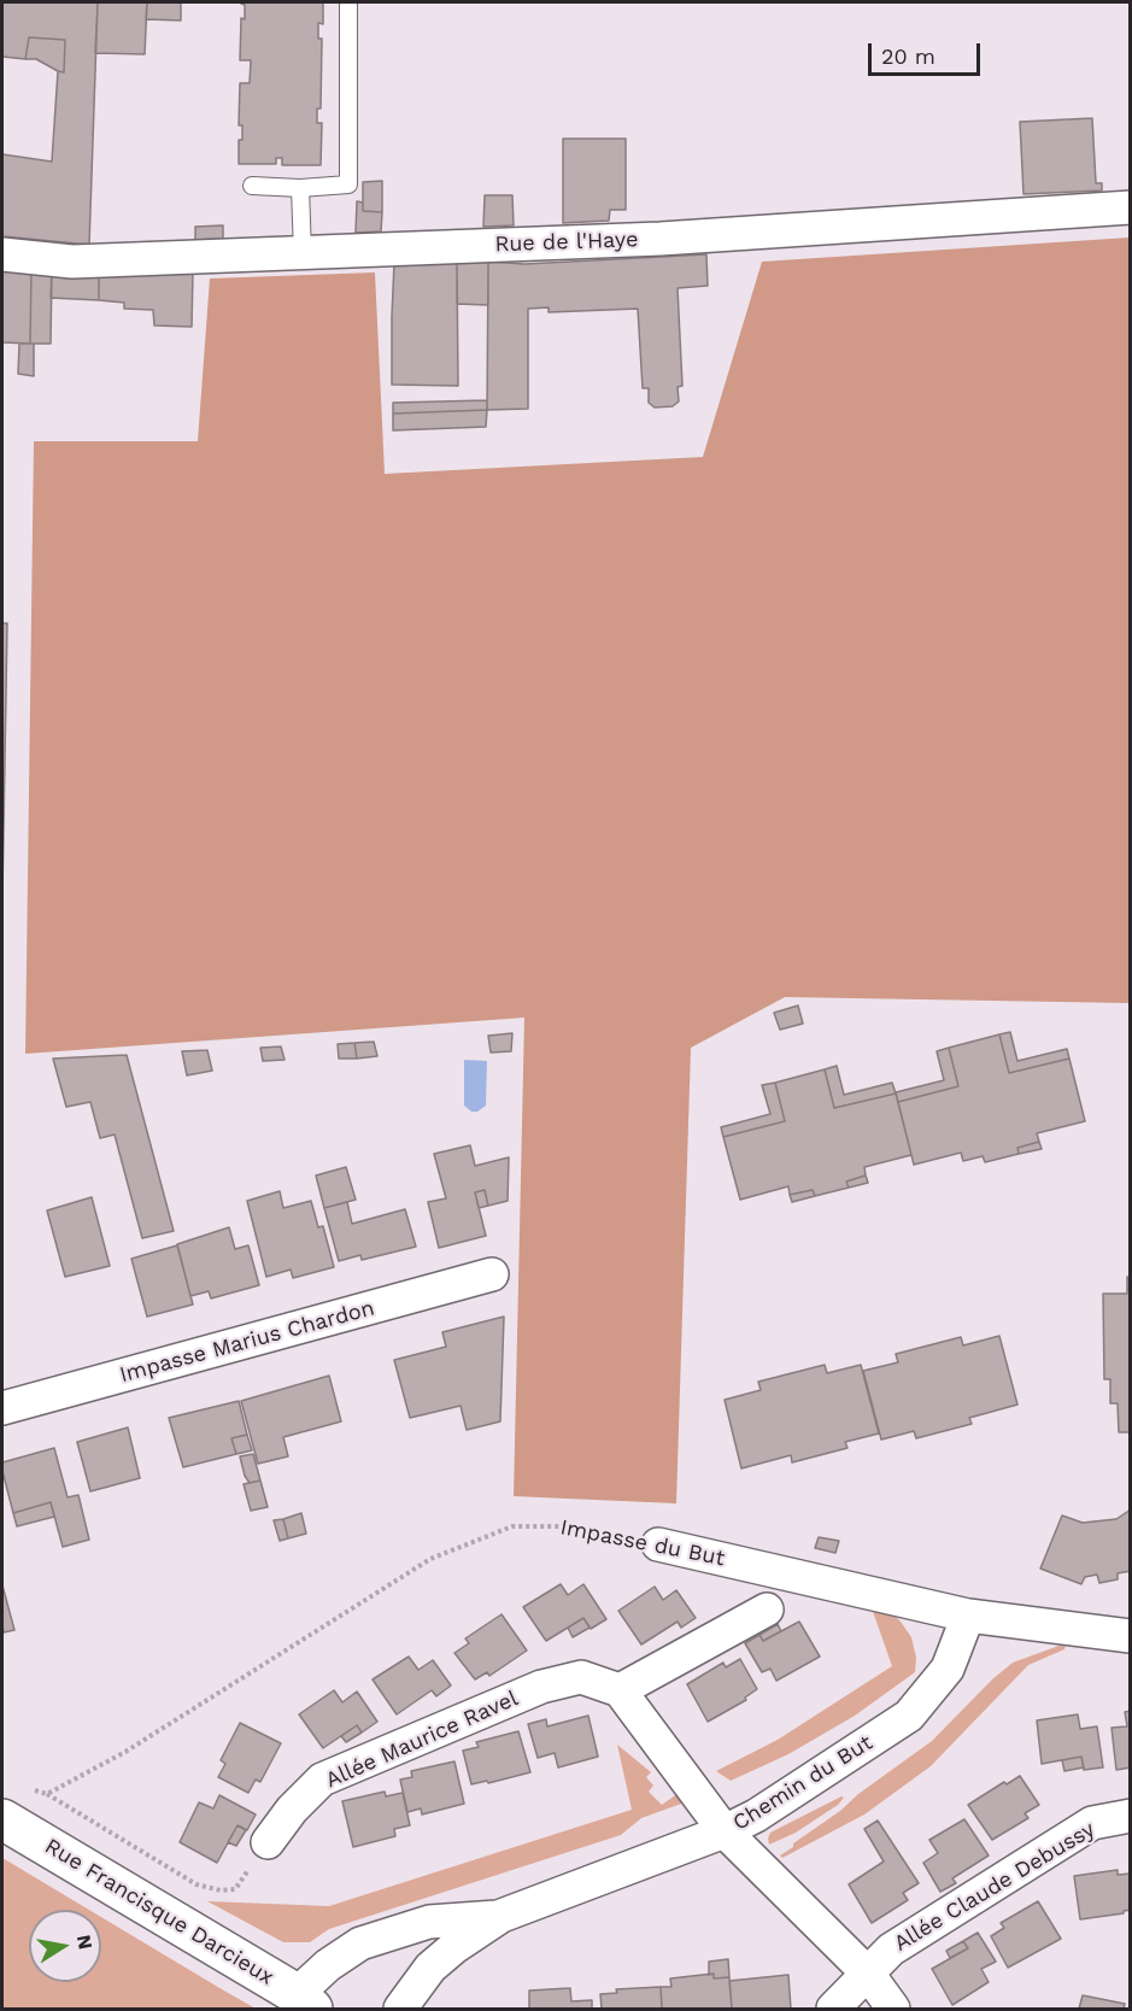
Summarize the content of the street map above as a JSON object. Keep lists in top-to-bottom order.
{
  "streets": {
    "street": [
      "Rue de l'Haye",
      "Impasse Marius Chardon",
      "Impasse du But",
      "Allée Maurice Ravel",
      "Chemin du But",
      "Allée Claude Debussy",
      "Rue Francisque Darcieux"
    ]
  },
  "crossings": [
    ["Impasse du But", "Chemin du But"],
    ["Chemin du But", "Rue Francisque Darcieux"]
  ],
  "scale_bar": "20 m",
  "north": "right"
}
